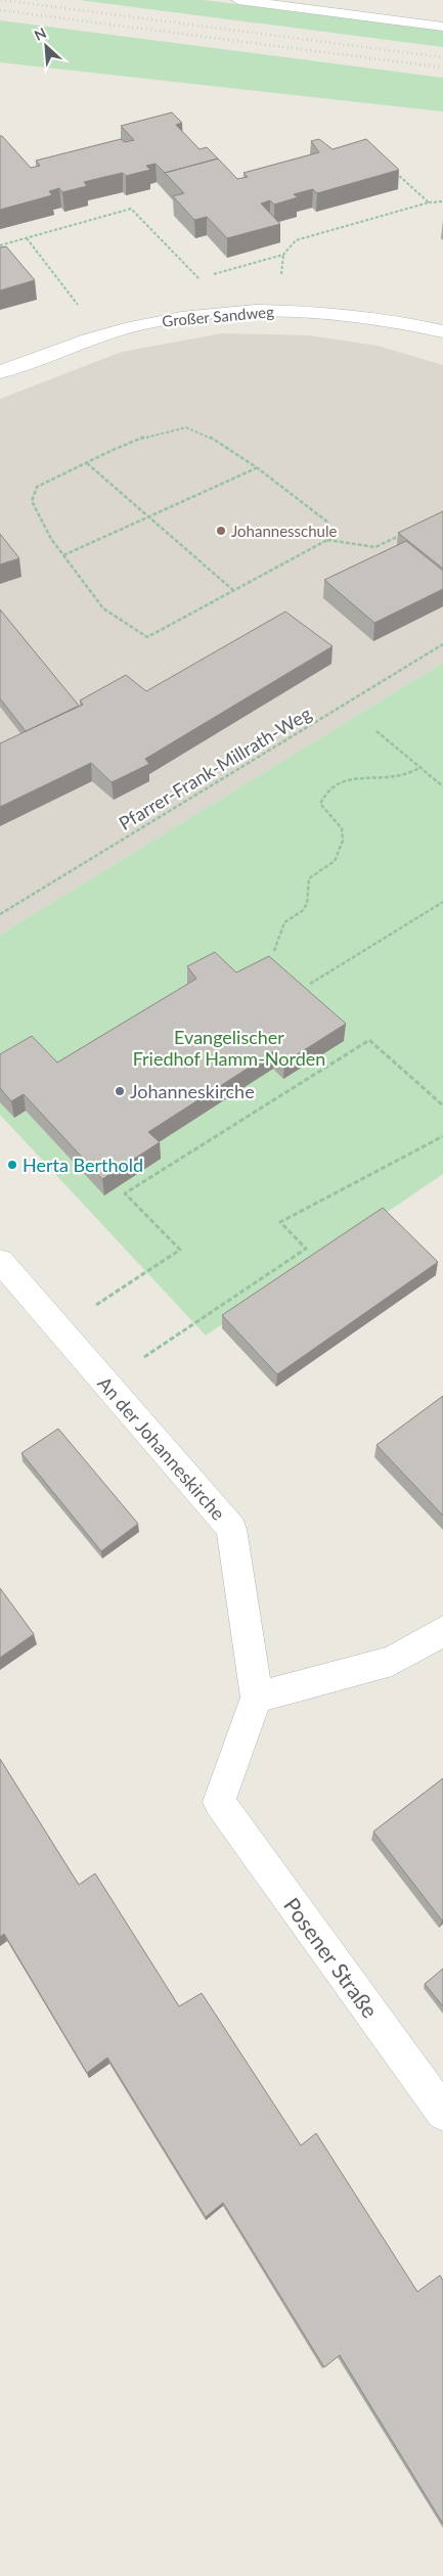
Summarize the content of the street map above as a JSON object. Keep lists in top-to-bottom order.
{
  "streets": {
    "street": ["Großer Sandweg", "An der Johanneskirche", "Posener Straße"],
    "path": ["Pfarrer-Frank-Millrath-Weg"]
  },
  "crossings": [
    ["An der Johanneskirche", "Posener Straße"]
  ],
  "parks": ["Evangelischer Friedhof Hamm-Norden"],
  "places": ["Johannesschule", "Johanneskirche", "Herta Berthold"],
  "north": "top left"
}
